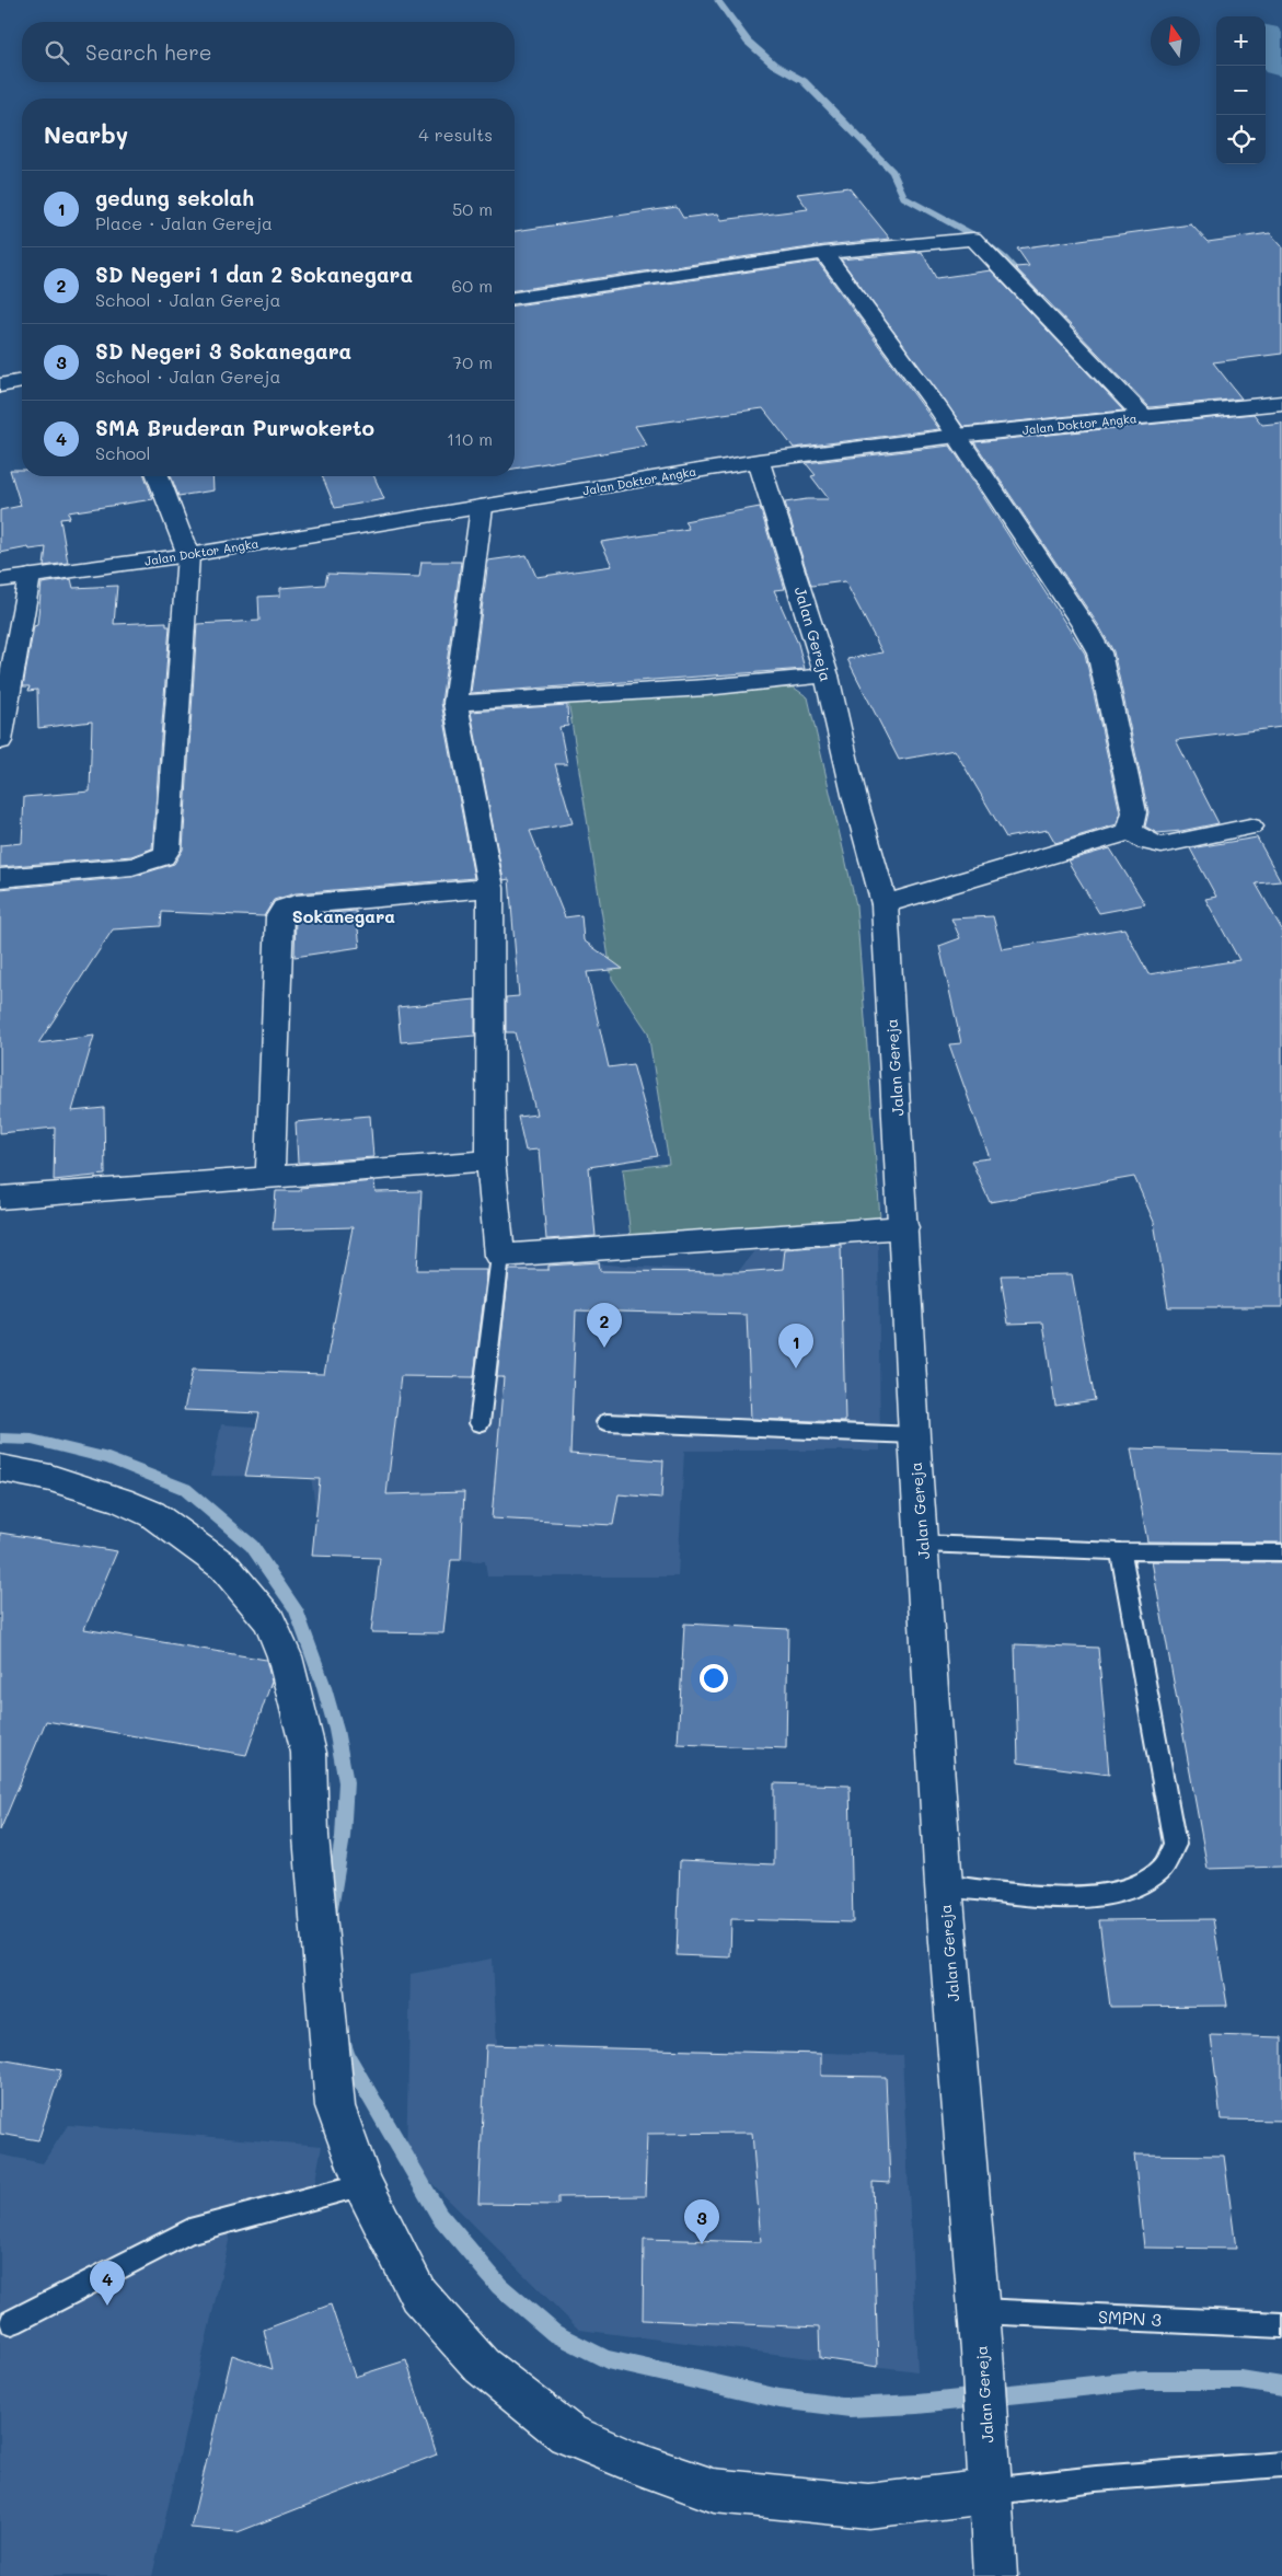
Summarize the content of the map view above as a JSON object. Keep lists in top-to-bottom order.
{
  "streets": {
    "street": ["Jalan Doktor Angka", "Jalan Gereja"],
    "lane": ["SMPN 3"]
  },
  "crossings": [
    ["Jalan Doktor Angka", "Jalan Gereja"],
    ["Jalan Gereja", "SMPN 3"]
  ],
  "districts": ["Sokanegara"],
  "north": "top",
  "page": {
    "map_buttons": ["+", "−"],
    "search": "Search here",
    "heading": ["Nearby", "4 results"],
    "list": [
      {
        "mark": "1",
        "name": "gedung sekolah",
        "note": "Place · Jalan Gereja",
        "value": "50 m"
      },
      {
        "mark": "2",
        "name": "SD Negeri 1 dan 2 Sokanegara",
        "note": "School · Jalan Gereja",
        "value": "60 m"
      },
      {
        "mark": "3",
        "name": "SD Negeri 3 Sokanegara",
        "note": "School · Jalan Gereja",
        "value": "70 m"
      },
      {
        "mark": "4",
        "name": "SMA Bruderan Purwokerto",
        "note": "School",
        "value": "110 m"
      }
    ],
    "pins": [
      "2",
      "1",
      "3",
      "4"
    ]
  }
}
